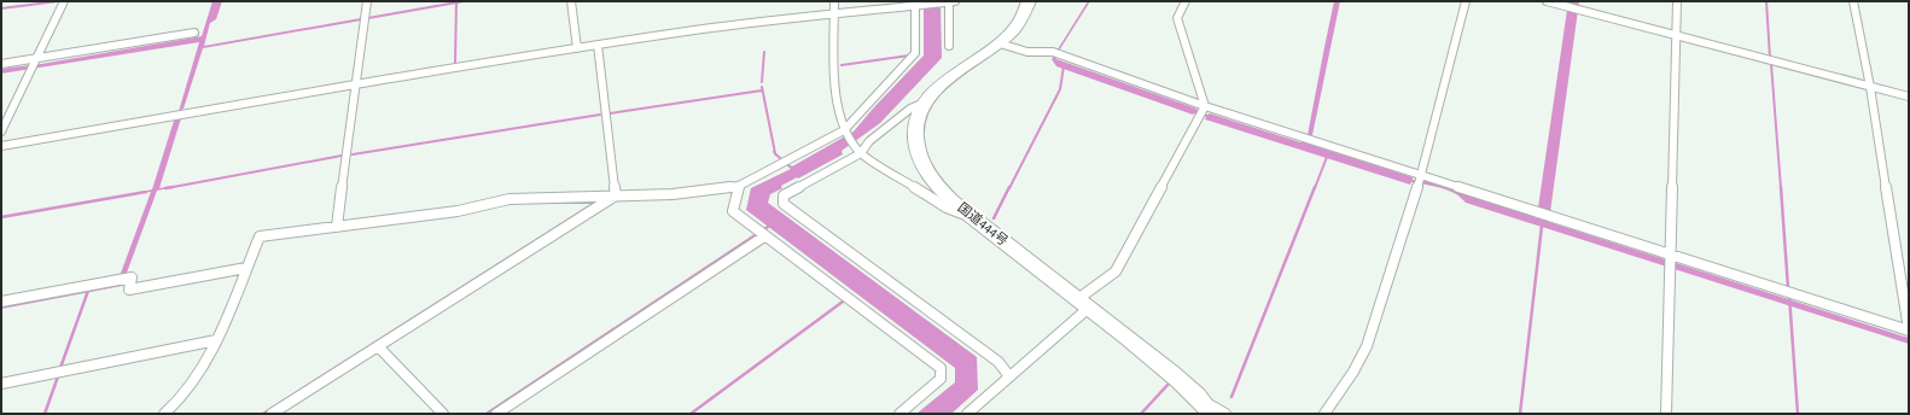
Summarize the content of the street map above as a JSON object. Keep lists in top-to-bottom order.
{
  "streets": {
    "highway": ["国道444号"]
  }
}
